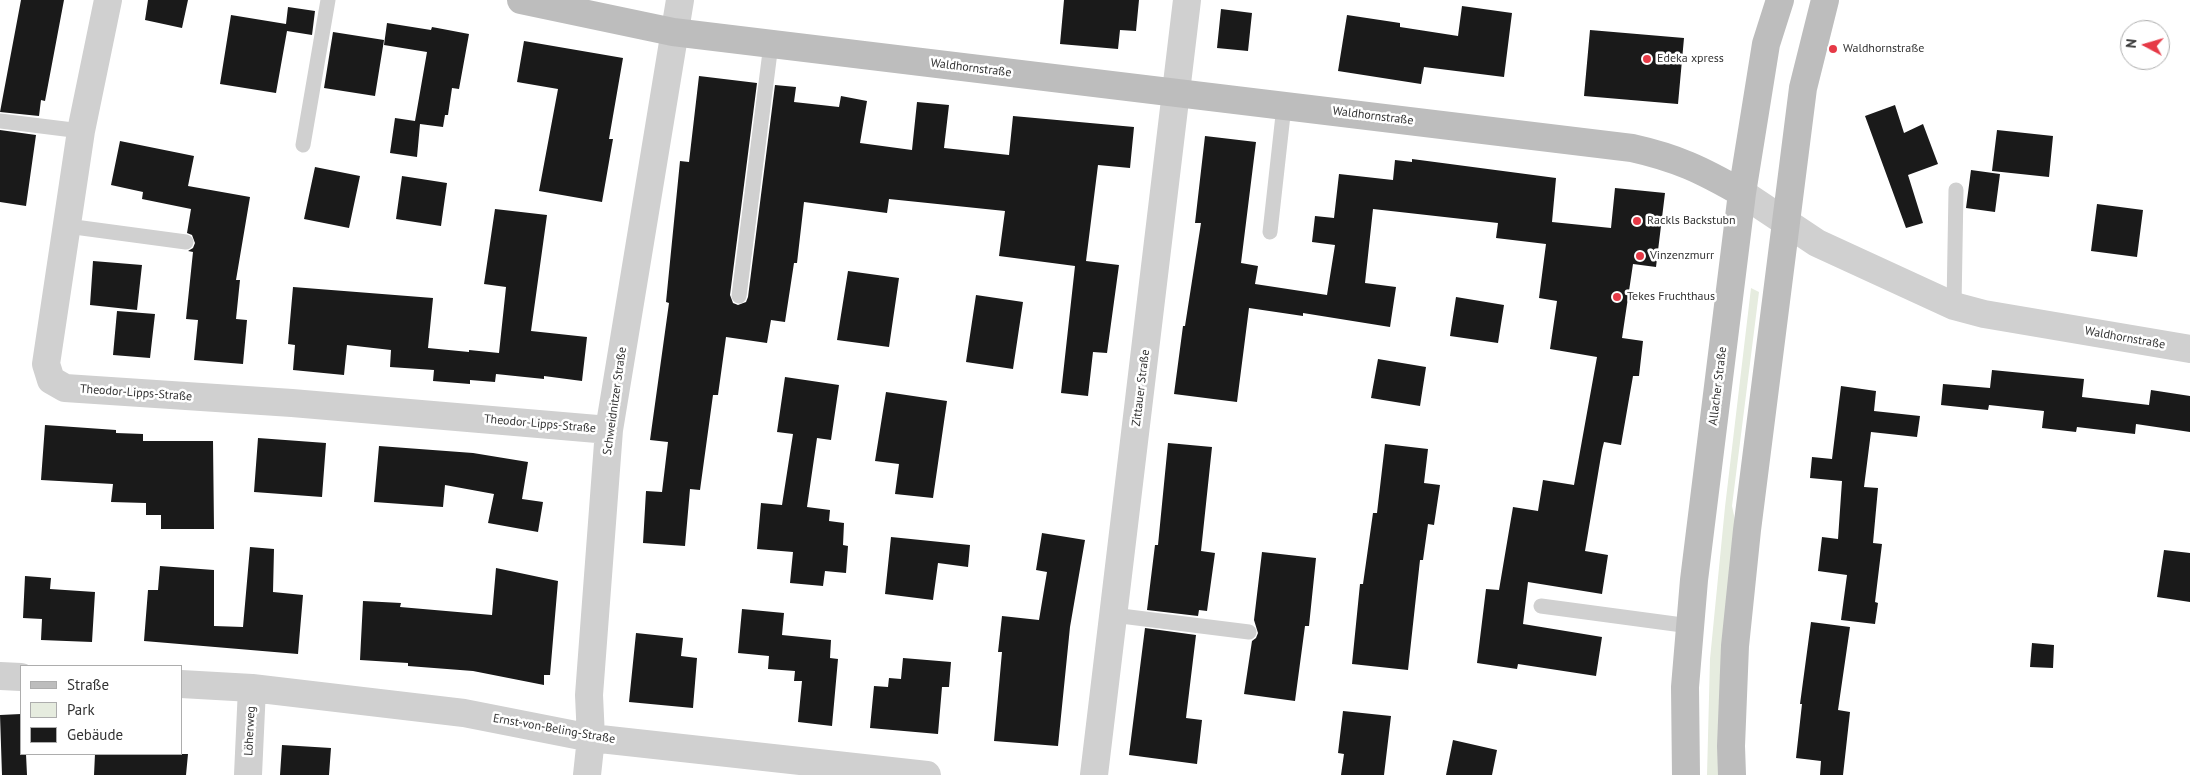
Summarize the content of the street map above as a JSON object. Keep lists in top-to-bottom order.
{
  "streets": {
    "main road": ["Waldhornstraße", "Allacher Straße"],
    "street": [
      "Zittauer Straße",
      "Theodor-Lipps-Straße",
      "Schweidnitzer Straße",
      "Ernst-von-Beling-Straße",
      "Löherweg"
    ]
  },
  "crossings": [
    ["Waldhornstraße", "Allacher Straße"],
    ["Waldhornstraße", "Zittauer Straße"],
    ["Waldhornstraße", "Schweidnitzer Straße"],
    ["Theodor-Lipps-Straße", "Schweidnitzer Straße"],
    ["Schweidnitzer Straße", "Ernst-von-Beling-Straße"],
    ["Ernst-von-Beling-Straße", "Löherweg"]
  ],
  "places": [
    "Waldhornstraße",
    "Edeka xpress",
    "Rackls Backstubn",
    "Vinzenzmurr",
    "Tekes Fruchthaus"
  ],
  "legend": ["Straße", "Park", "Gebäude"],
  "north": "left"
}
